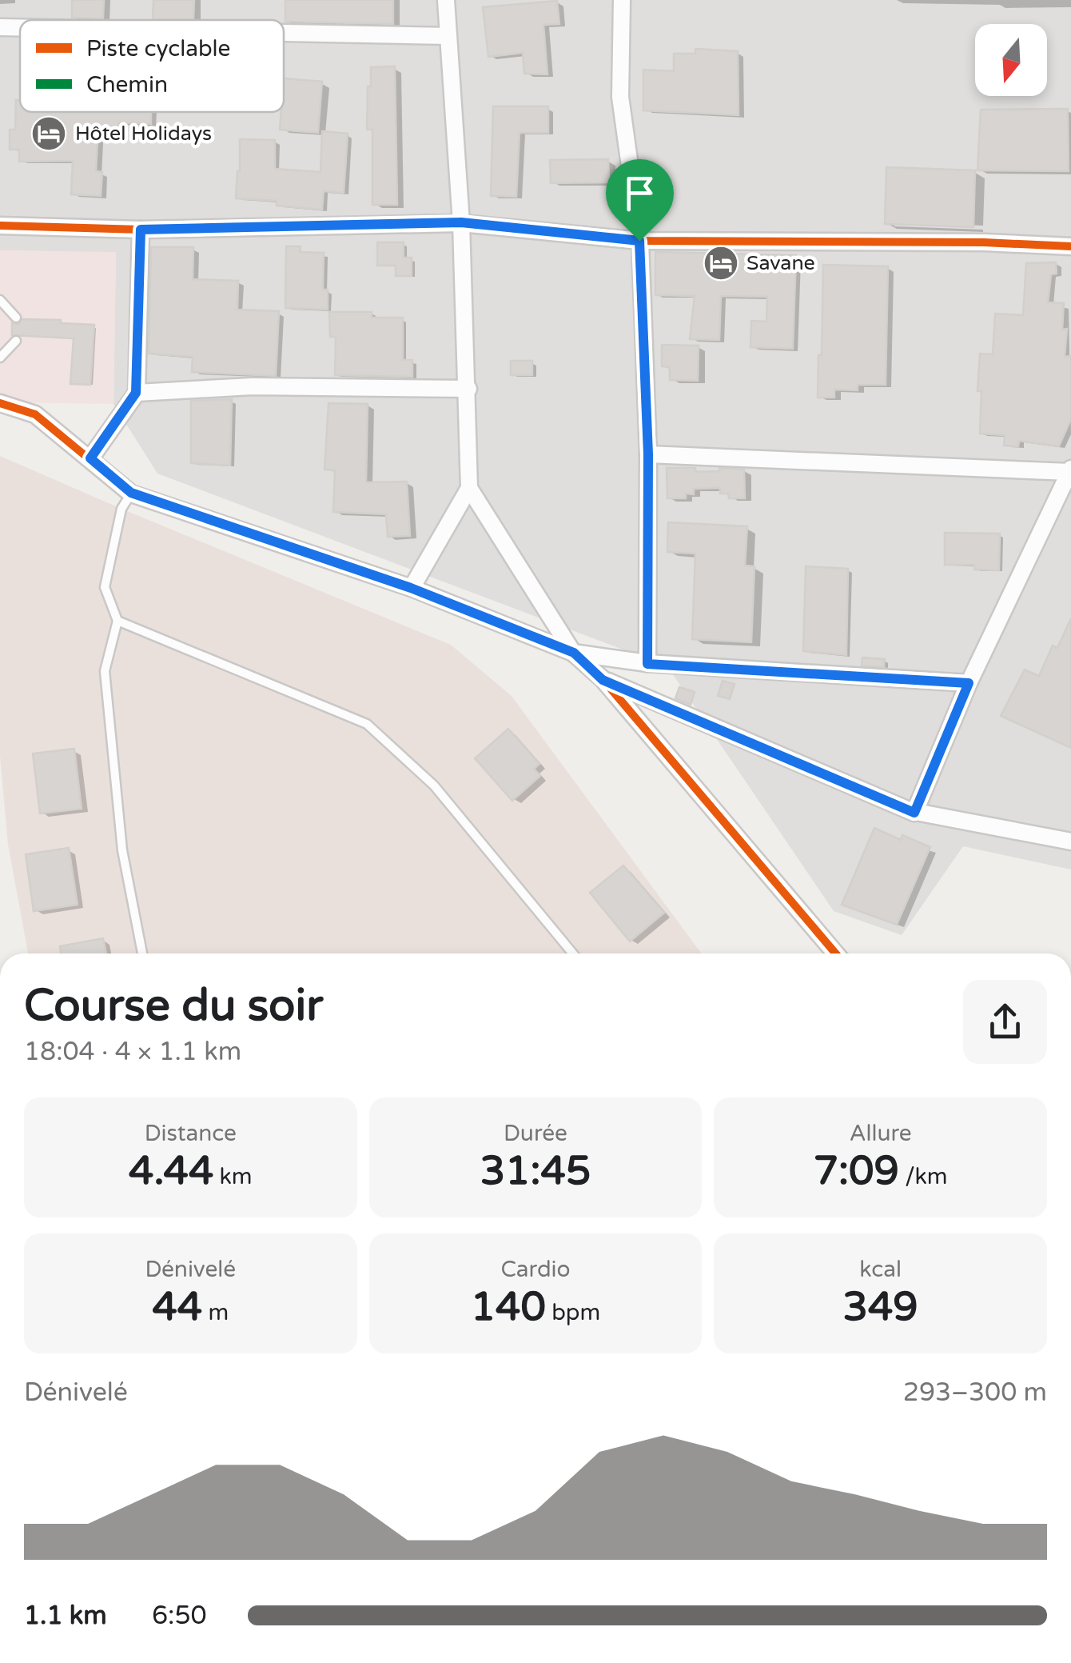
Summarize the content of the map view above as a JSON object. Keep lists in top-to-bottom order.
{
  "places": {
    "hotel": ["Hôtel Holidays", "Savane"]
  },
  "legend": ["Piste cyclable", "Chemin"],
  "north": "bottom",
  "page": {
    "heading": ["Course du soir", "18:04 · 4 × 1.1 km"],
    "stats": [
      ["Distance", "4.44 km"],
      ["Durée", "31:45"],
      ["Allure", "7:09 /km"],
      ["Dénivelé", "44 m"],
      ["Cardio", "140 bpm"],
      ["kcal", "349"]
    ],
    "chart": ["Dénivelé", "293–300 m"],
    "list": [
      {
        "name": "1.1 km",
        "note": "6:50"
      }
    ]
  }
}
